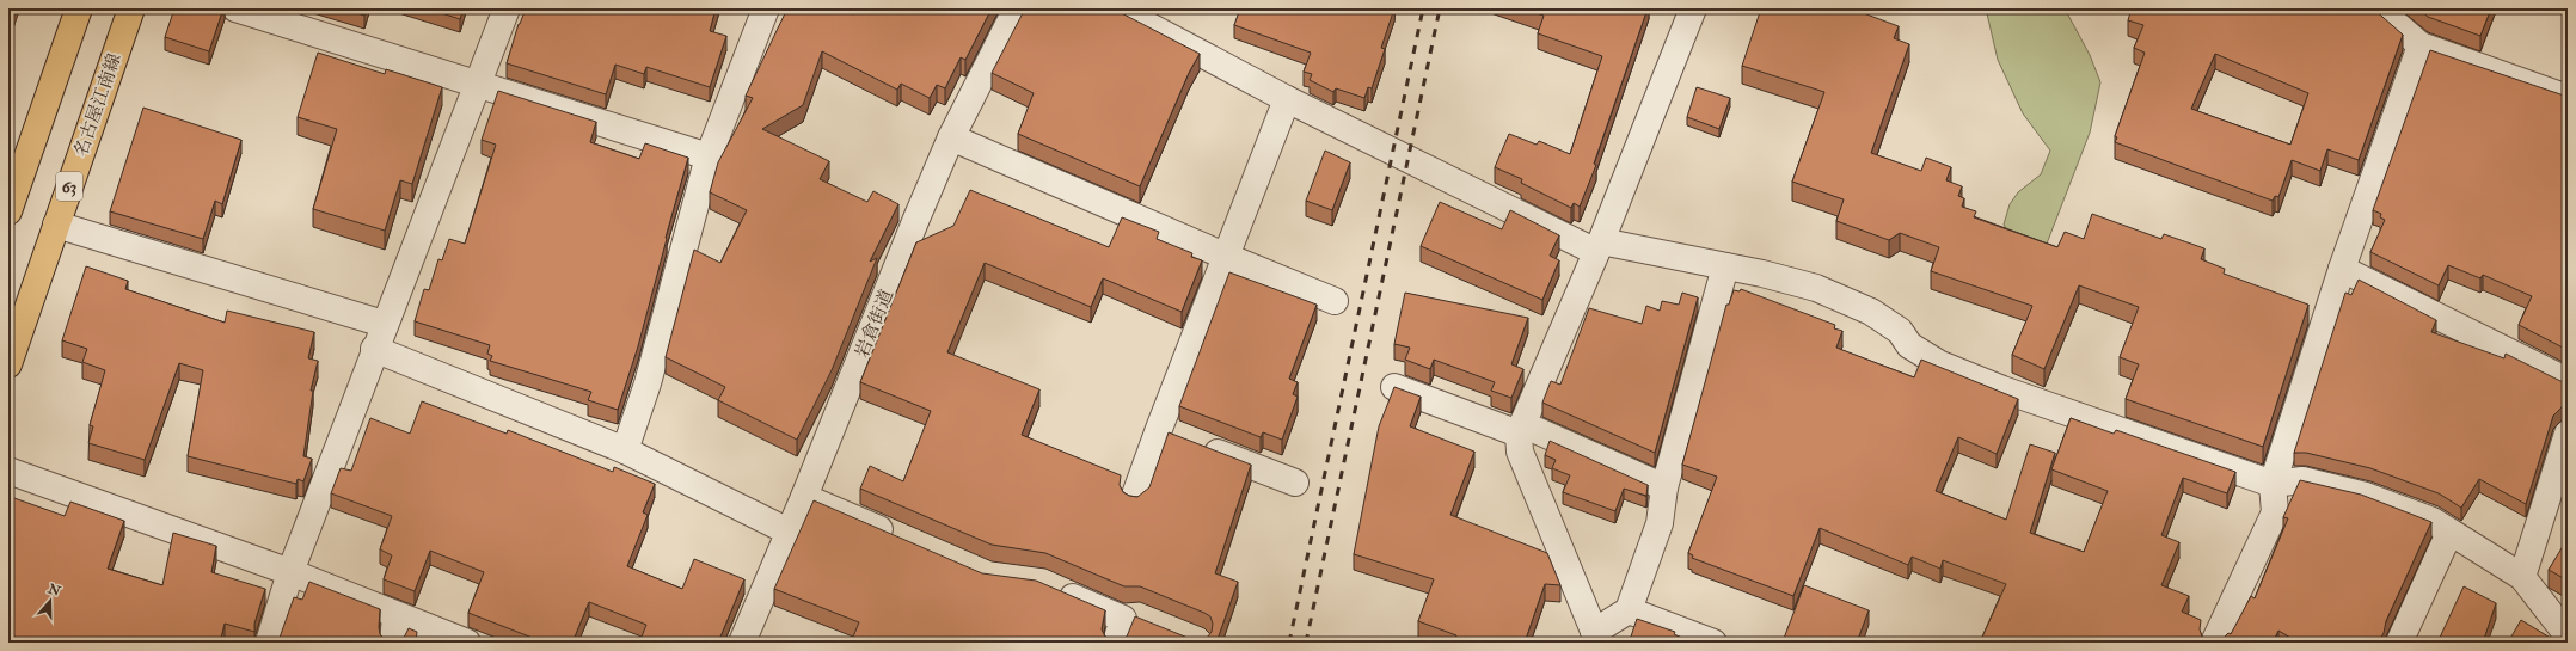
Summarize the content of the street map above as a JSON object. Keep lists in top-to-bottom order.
{
  "streets": {
    "main road": ["名古屋江南線", "63"],
    "street": ["岩倉街道"]
  },
  "north": "top"
}
